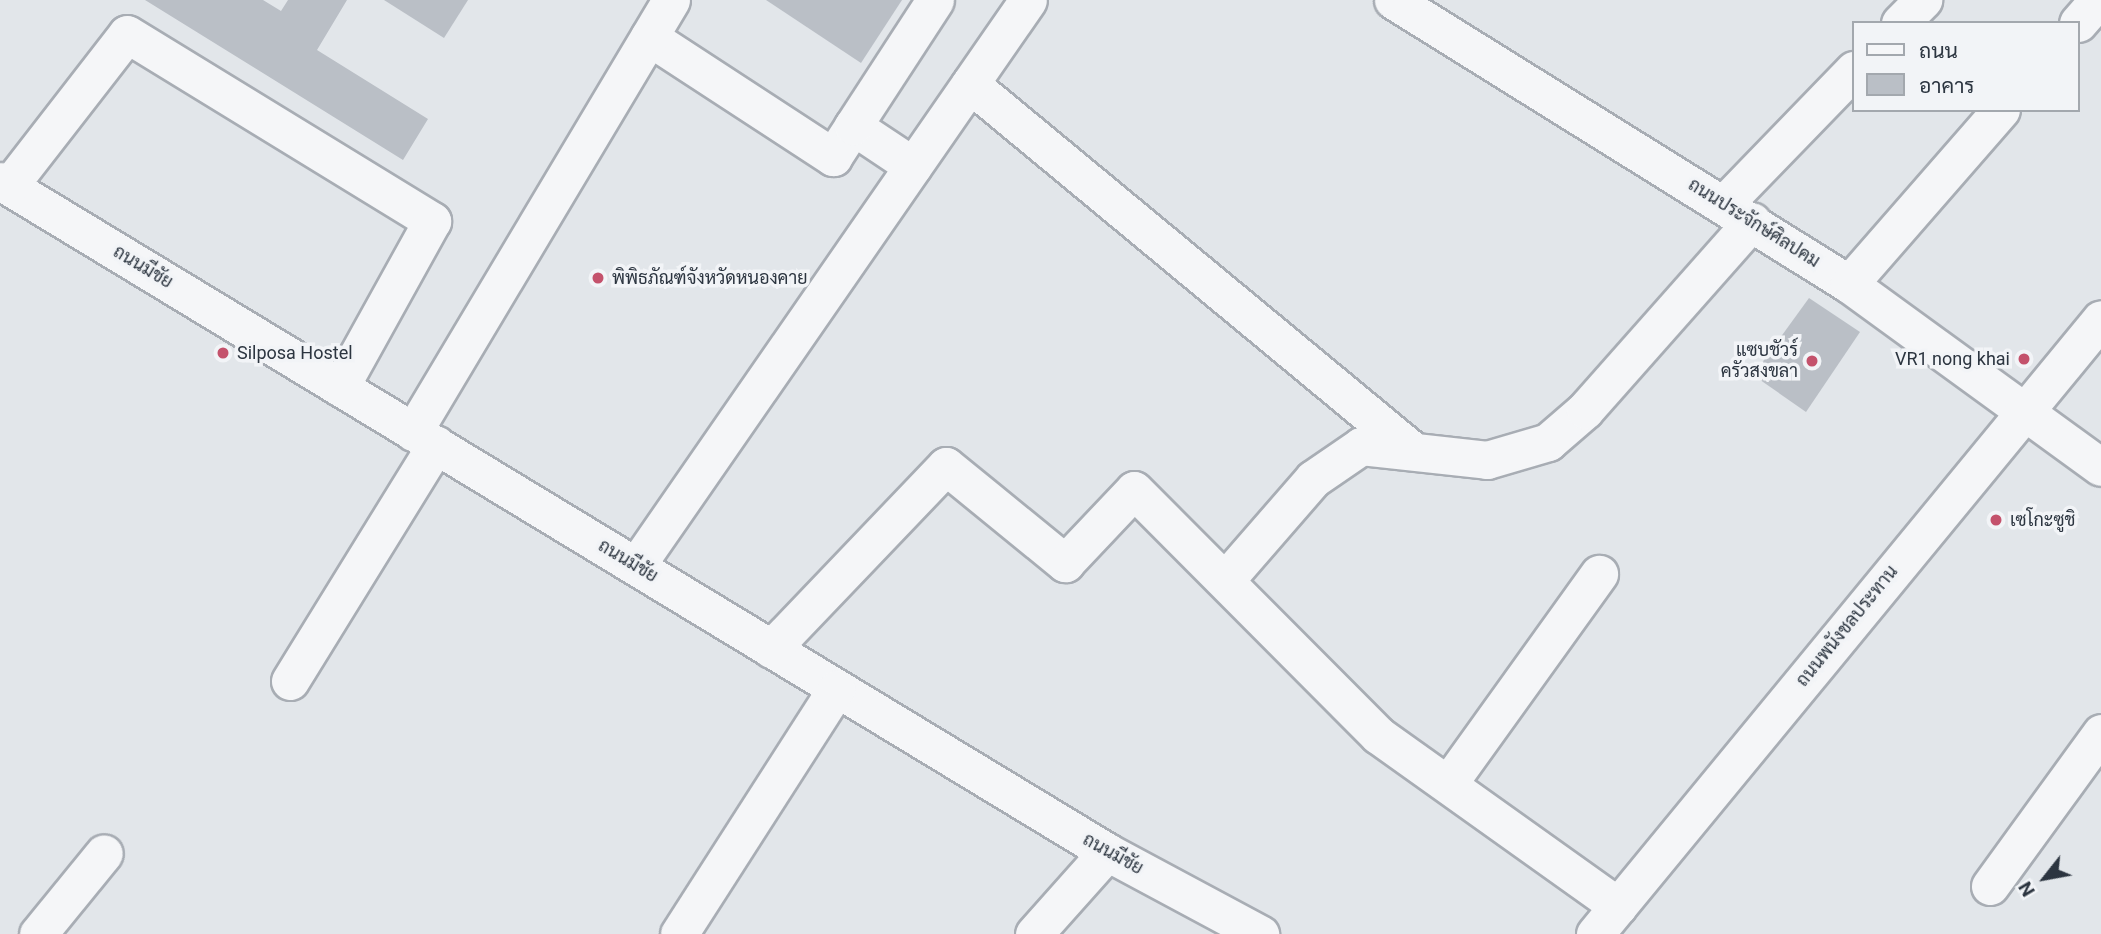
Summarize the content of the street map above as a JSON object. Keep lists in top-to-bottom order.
{
  "streets": {
    "street": ["ถนนประจักษ์ศิลปคม", "ถนนมีชัย", "ถนนพนังชลประทาน"]
  },
  "crossings": [
    ["ถนนประจักษ์ศิลปคม", "ถนนพนังชลประทาน"]
  ],
  "places": [
    "พิพิธภัณฑ์จังหวัดหนองคาย",
    "Silposa Hostel",
    "VR1 nong khai",
    "แซบชัวร์ ครัวสงขลา",
    "เซโกะซูชิ"
  ],
  "legend": ["ถนน", "อาคาร"],
  "north": "bottom left"
}
